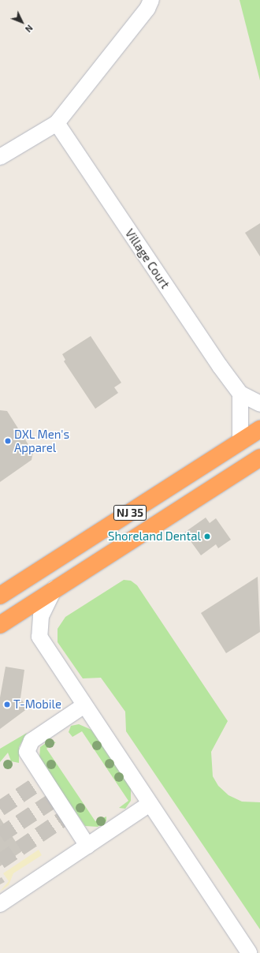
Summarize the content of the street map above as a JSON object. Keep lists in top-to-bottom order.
{
  "streets": {
    "highway": ["NJ 35"],
    "street": ["Village Court"]
  },
  "places": ["DXL Men's Apparel", "Shoreland Dental", "T-Mobile"],
  "north": "bottom right"
}
